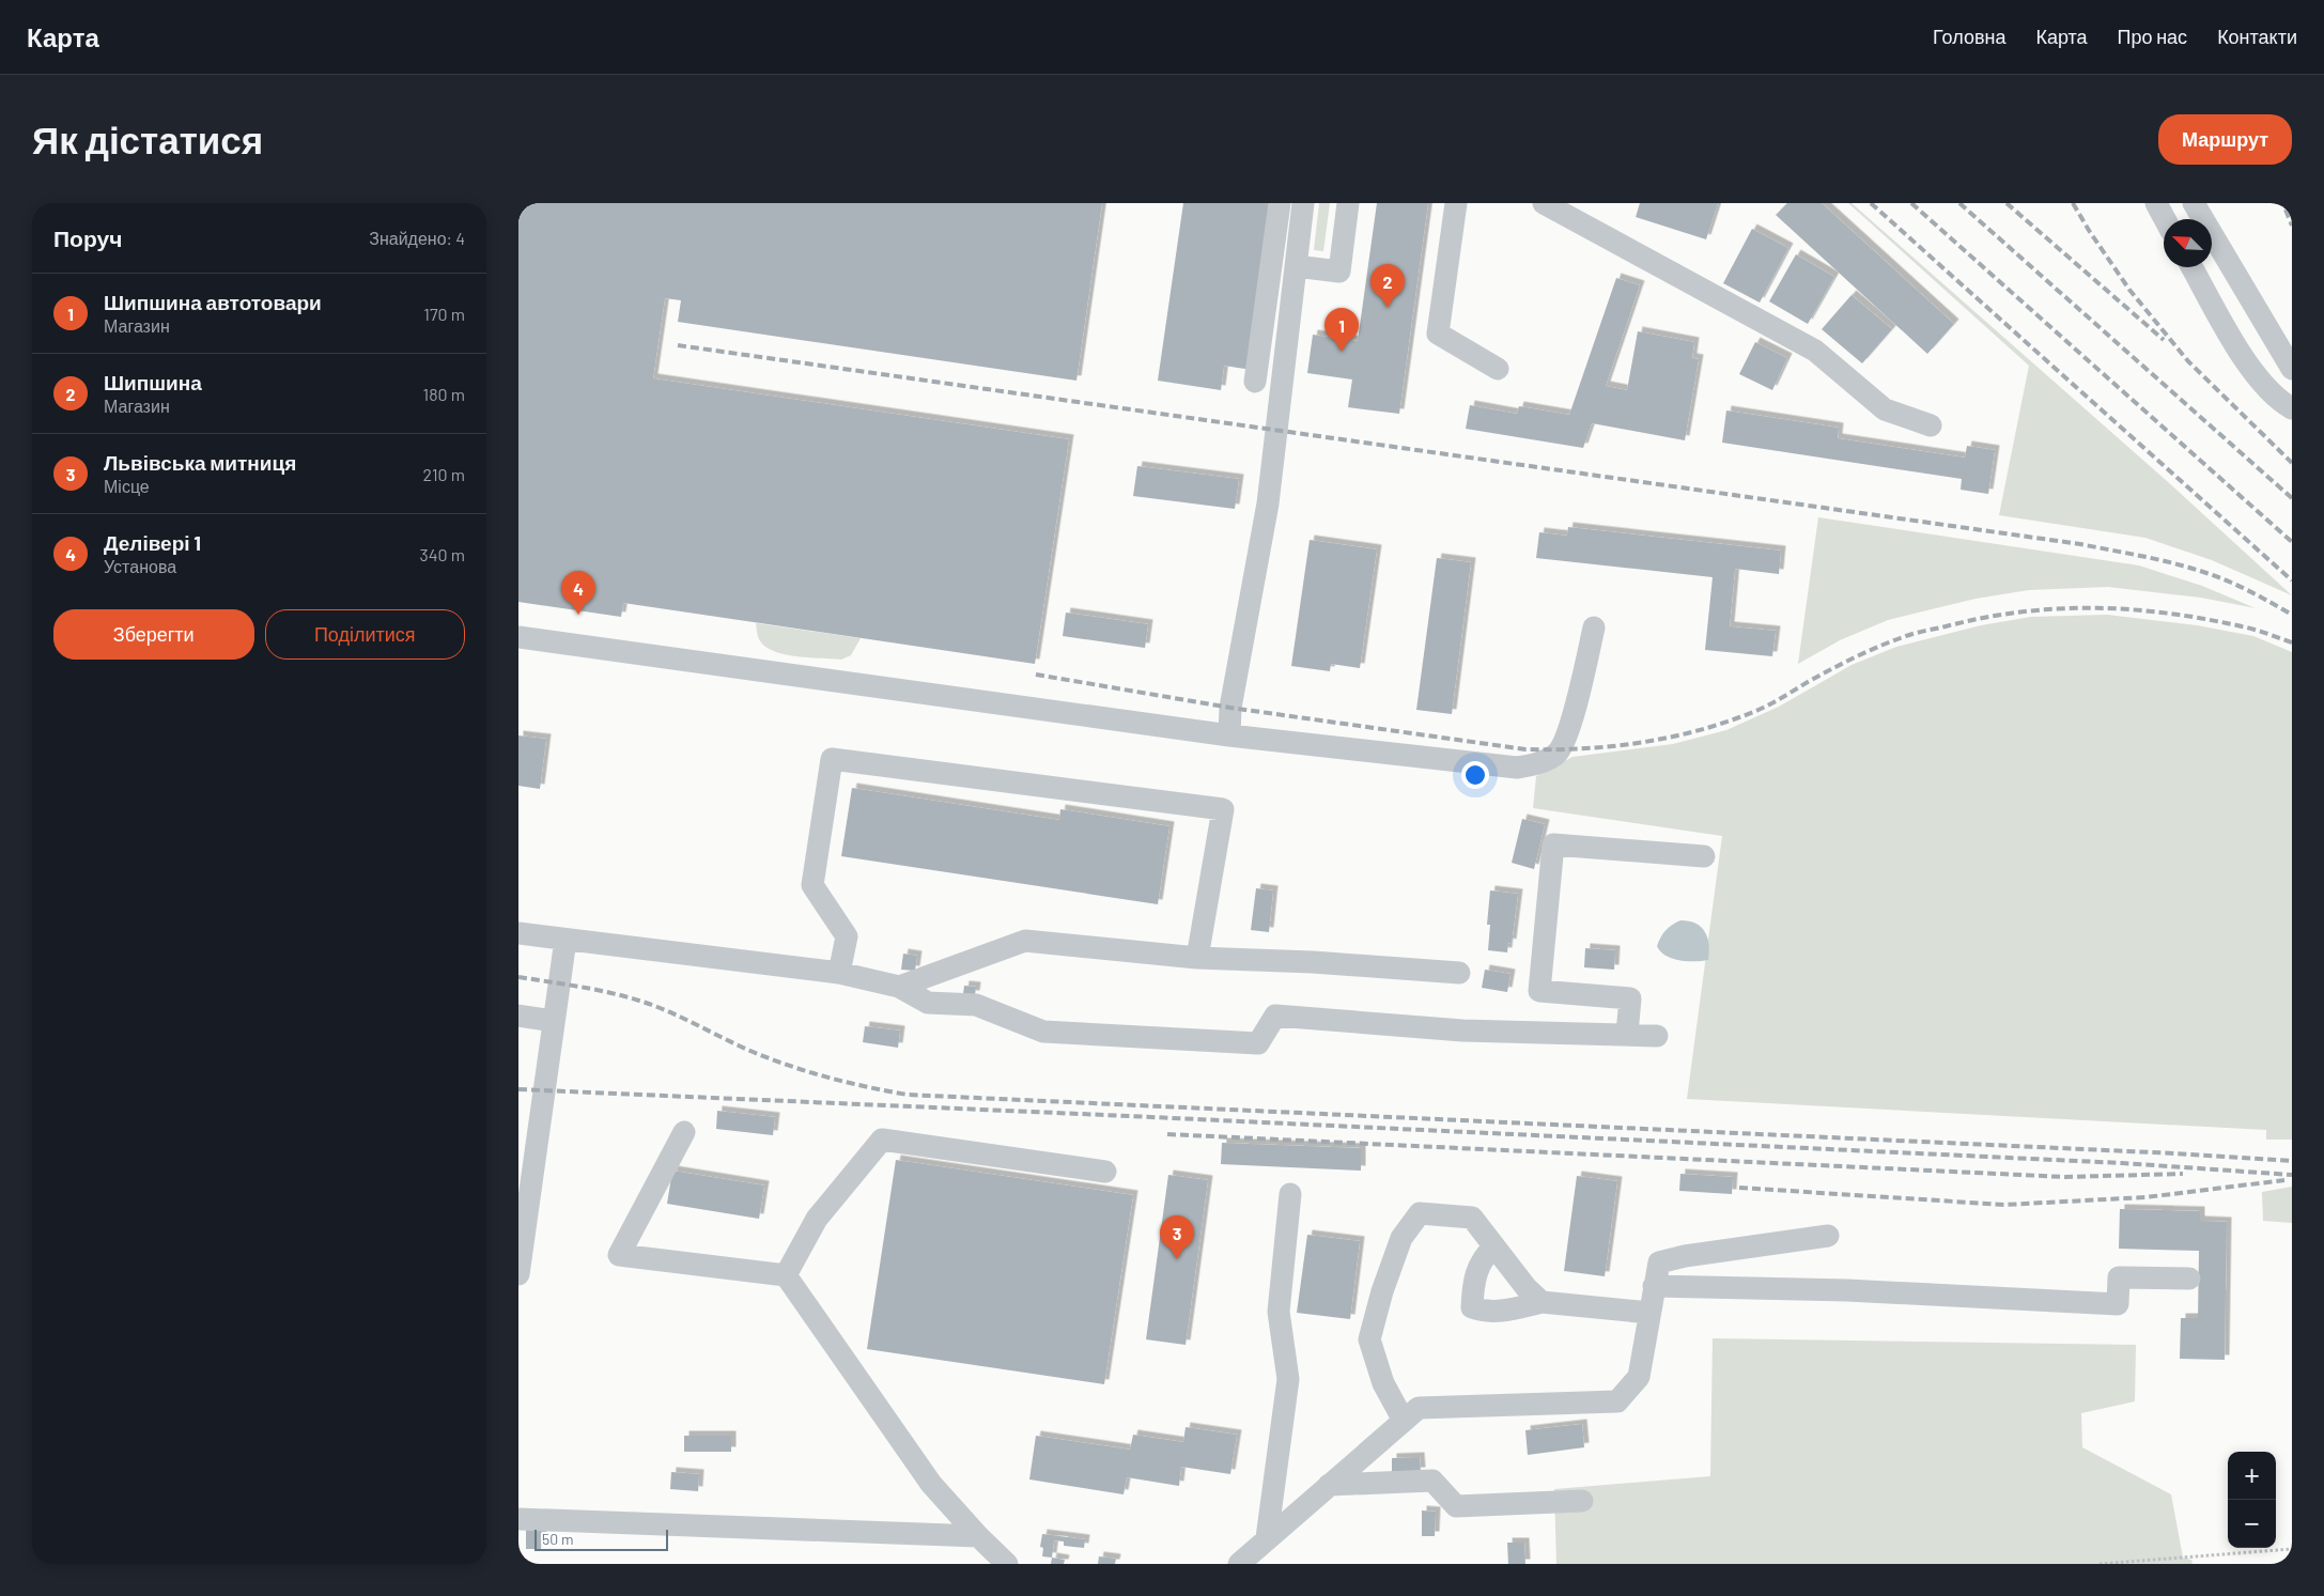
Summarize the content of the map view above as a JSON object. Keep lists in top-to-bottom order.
{
  "scale_bar": "50 m",
  "north": "top left",
  "page": {
    "header": "Карта",
    "nav": [
      "Головна",
      "Карта",
      "Про нас",
      "Контакти"
    ],
    "buttons": [
      "Маршрут",
      ["Зберегти", "Поділитися"]
    ],
    "title": "Як дістатися",
    "heading": ["Поруч", "Знайдено: 4"],
    "pins": [
      "2",
      "1",
      "4",
      "3"
    ],
    "list": [
      {
        "mark": "1",
        "name": "Шипшина автотовари",
        "note": "Магазин",
        "value": "170 m"
      },
      {
        "mark": "2",
        "name": "Шипшина",
        "note": "Магазин",
        "value": "180 m"
      },
      {
        "mark": "3",
        "name": "Львівська митниця",
        "note": "Місце",
        "value": "210 m"
      },
      {
        "mark": "4",
        "name": "Делівері 1",
        "note": "Установа",
        "value": "340 m"
      }
    ],
    "map_buttons": ["+", "−"],
    "scale": "50 m"
  }
}
